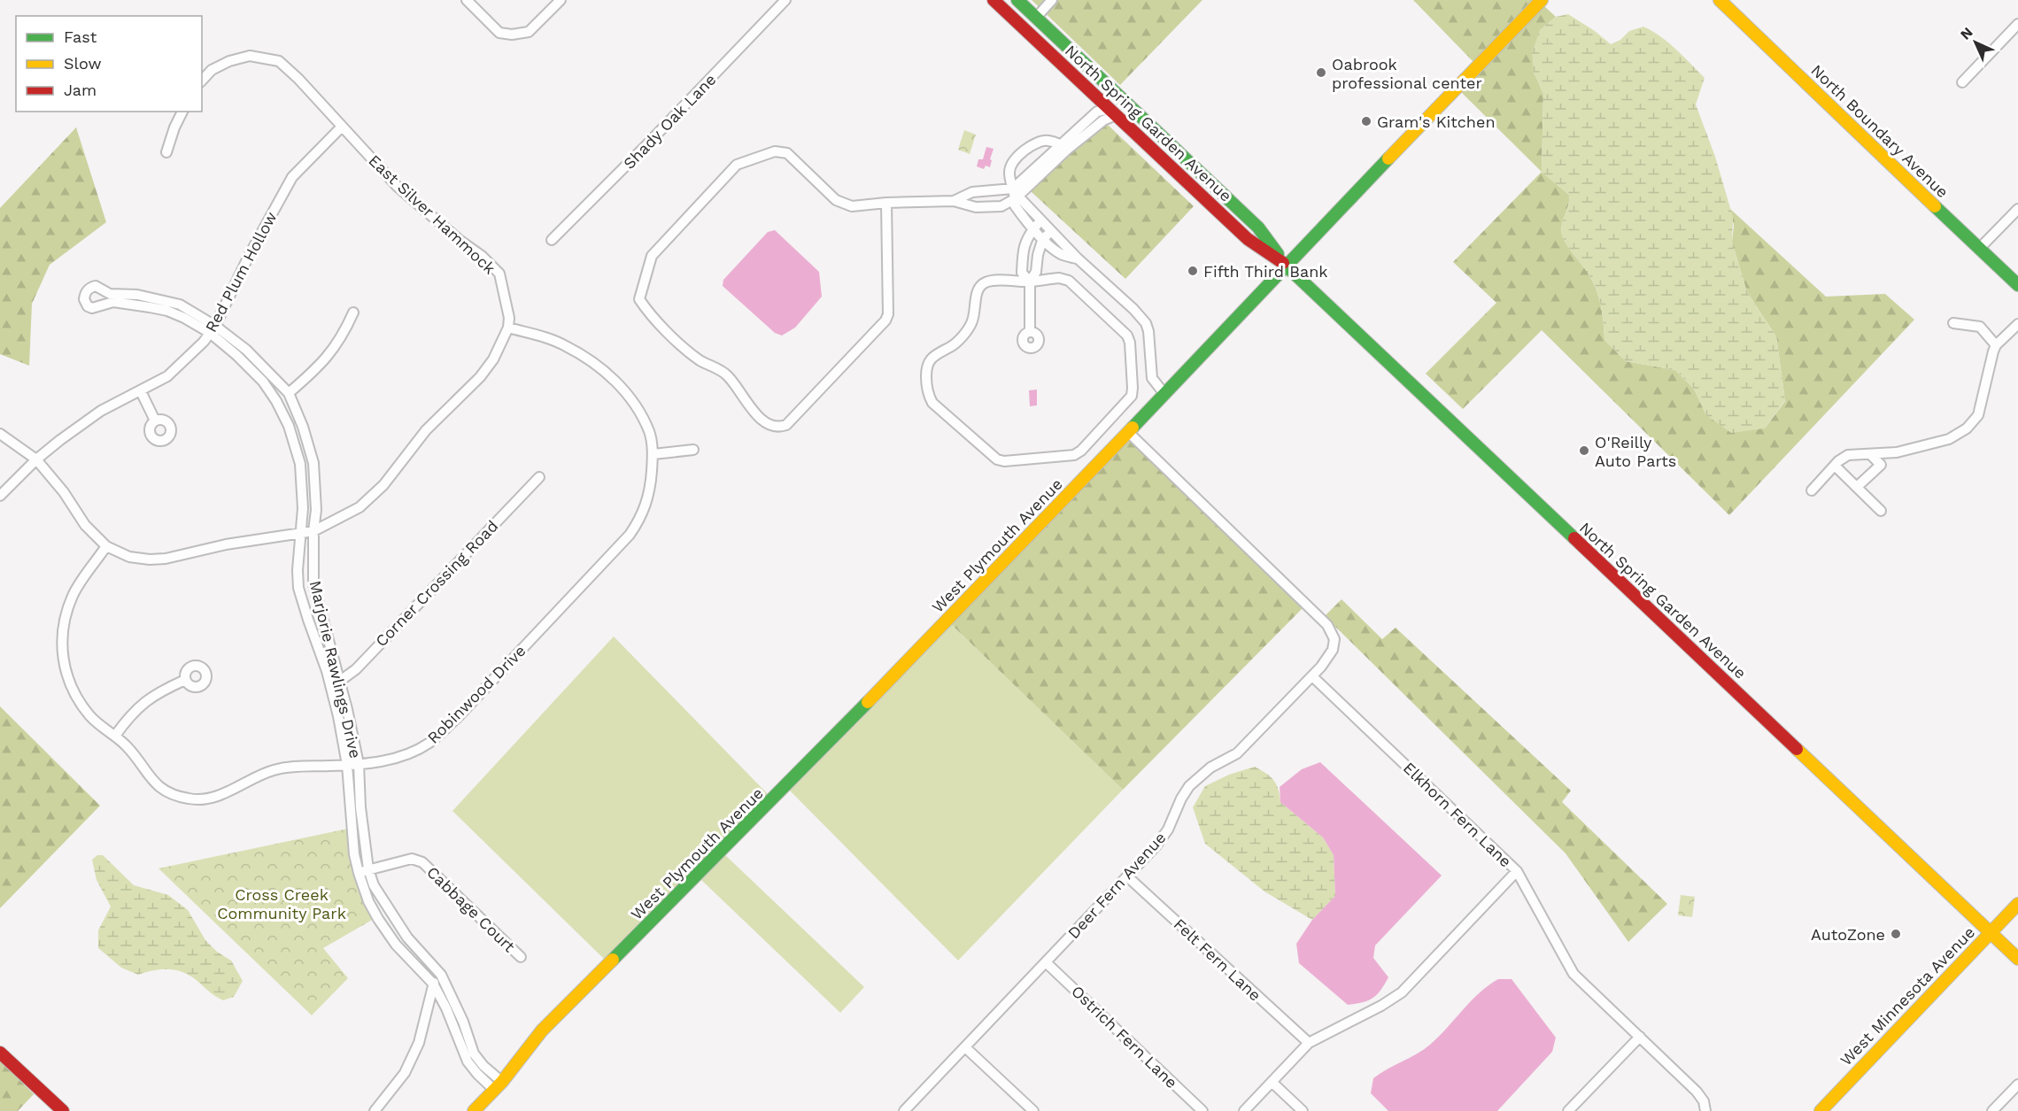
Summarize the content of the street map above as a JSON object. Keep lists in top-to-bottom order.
{
  "streets": {
    "main road": [
      "North Spring Garden Avenue",
      "North Boundary Avenue",
      "West Plymouth Avenue",
      "West Minnesota Avenue"
    ],
    "street": [
      "Shady Oak Lane",
      "East Silver Hammock",
      "Red Plum Hollow",
      "Corner Crossing Road",
      "Marjorie Rawlings Drive",
      "Robinwood Drive",
      "Elkhorn Fern Lane",
      "Deer Fern Avenue",
      "Cabbage Court",
      "Felt Fern Lane",
      "Ostrich Fern Lane"
    ]
  },
  "crossings": [
    ["North Spring Garden Avenue", "West Plymouth Avenue"],
    ["North Spring Garden Avenue", "West Minnesota Avenue"],
    ["East Silver Hammock", "Red Plum Hollow"],
    ["East Silver Hammock", "Robinwood Drive"],
    ["Red Plum Hollow", "Marjorie Rawlings Drive"],
    ["West Plymouth Avenue", "Marjorie Rawlings Drive"],
    ["West Plymouth Avenue", "Deer Fern Avenue"],
    ["Corner Crossing Road", "Marjorie Rawlings Drive"],
    ["Marjorie Rawlings Drive", "Robinwood Drive"],
    ["Marjorie Rawlings Drive", "Cabbage Court"],
    ["Elkhorn Fern Lane", "Deer Fern Avenue"],
    ["Deer Fern Avenue", "Felt Fern Lane"],
    ["Deer Fern Avenue", "Ostrich Fern Lane"]
  ],
  "parks": ["Cross Creek Community Park"],
  "places": [
    "Oabrook professional center",
    "Gram's Kitchen",
    "Fifth Third Bank",
    "O'Reilly Auto Parts",
    "AutoZone"
  ],
  "legend": ["Fast", "Slow", "Jam"],
  "north": "top left"
}
